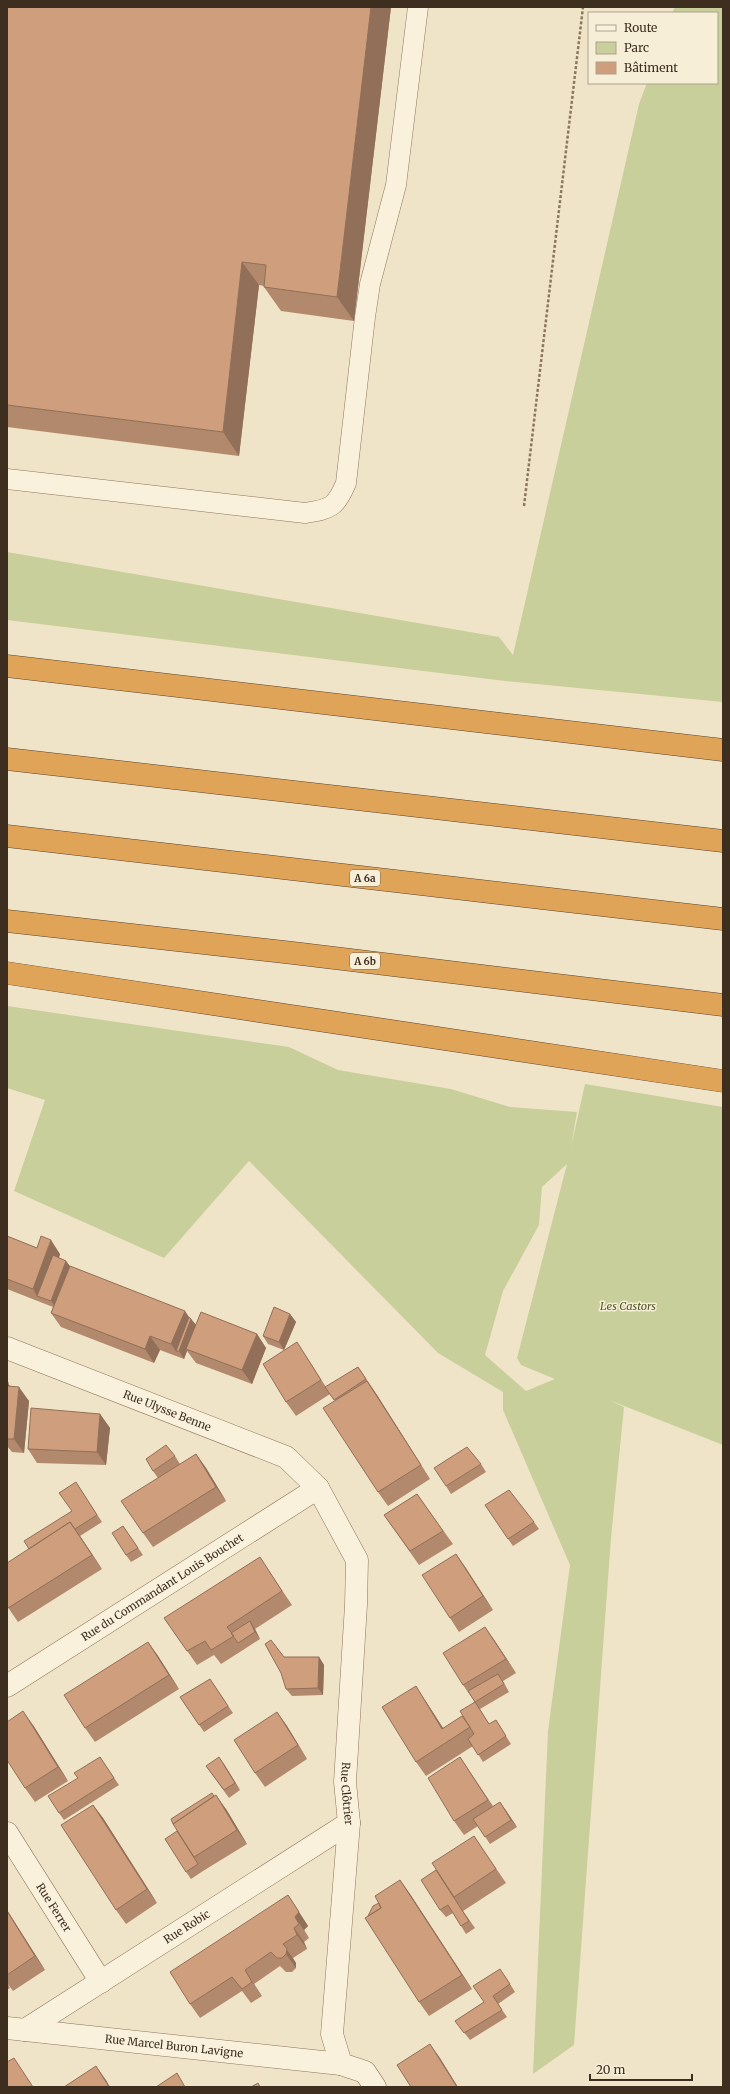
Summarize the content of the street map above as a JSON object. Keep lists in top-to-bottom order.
{
  "streets": {
    "highway": ["A 6a", "A 6b"],
    "street": [
      "Rue Ulysse Benne",
      "Rue du Commandant Louis Bouchet",
      "Rue Clôtrier",
      "Rue Ferrer",
      "Rue Robic",
      "Rue Marcel Buron Lavigne"
    ]
  },
  "crossings": [
    ["Rue Ulysse Benne", "Rue du Commandant Louis Bouchet"],
    ["Rue Ulysse Benne", "Rue Clôtrier"],
    ["Rue du Commandant Louis Bouchet", "Rue Clôtrier"],
    ["Rue Clôtrier", "Rue Robic"],
    ["Rue Clôtrier", "Rue Marcel Buron Lavigne"],
    ["Rue Ferrer", "Rue Robic"],
    ["Rue Robic", "Rue Marcel Buron Lavigne"]
  ],
  "parks": ["Les Castors"],
  "legend": ["Route", "Parc", "Bâtiment"],
  "scale_bar": "20 m"
}
